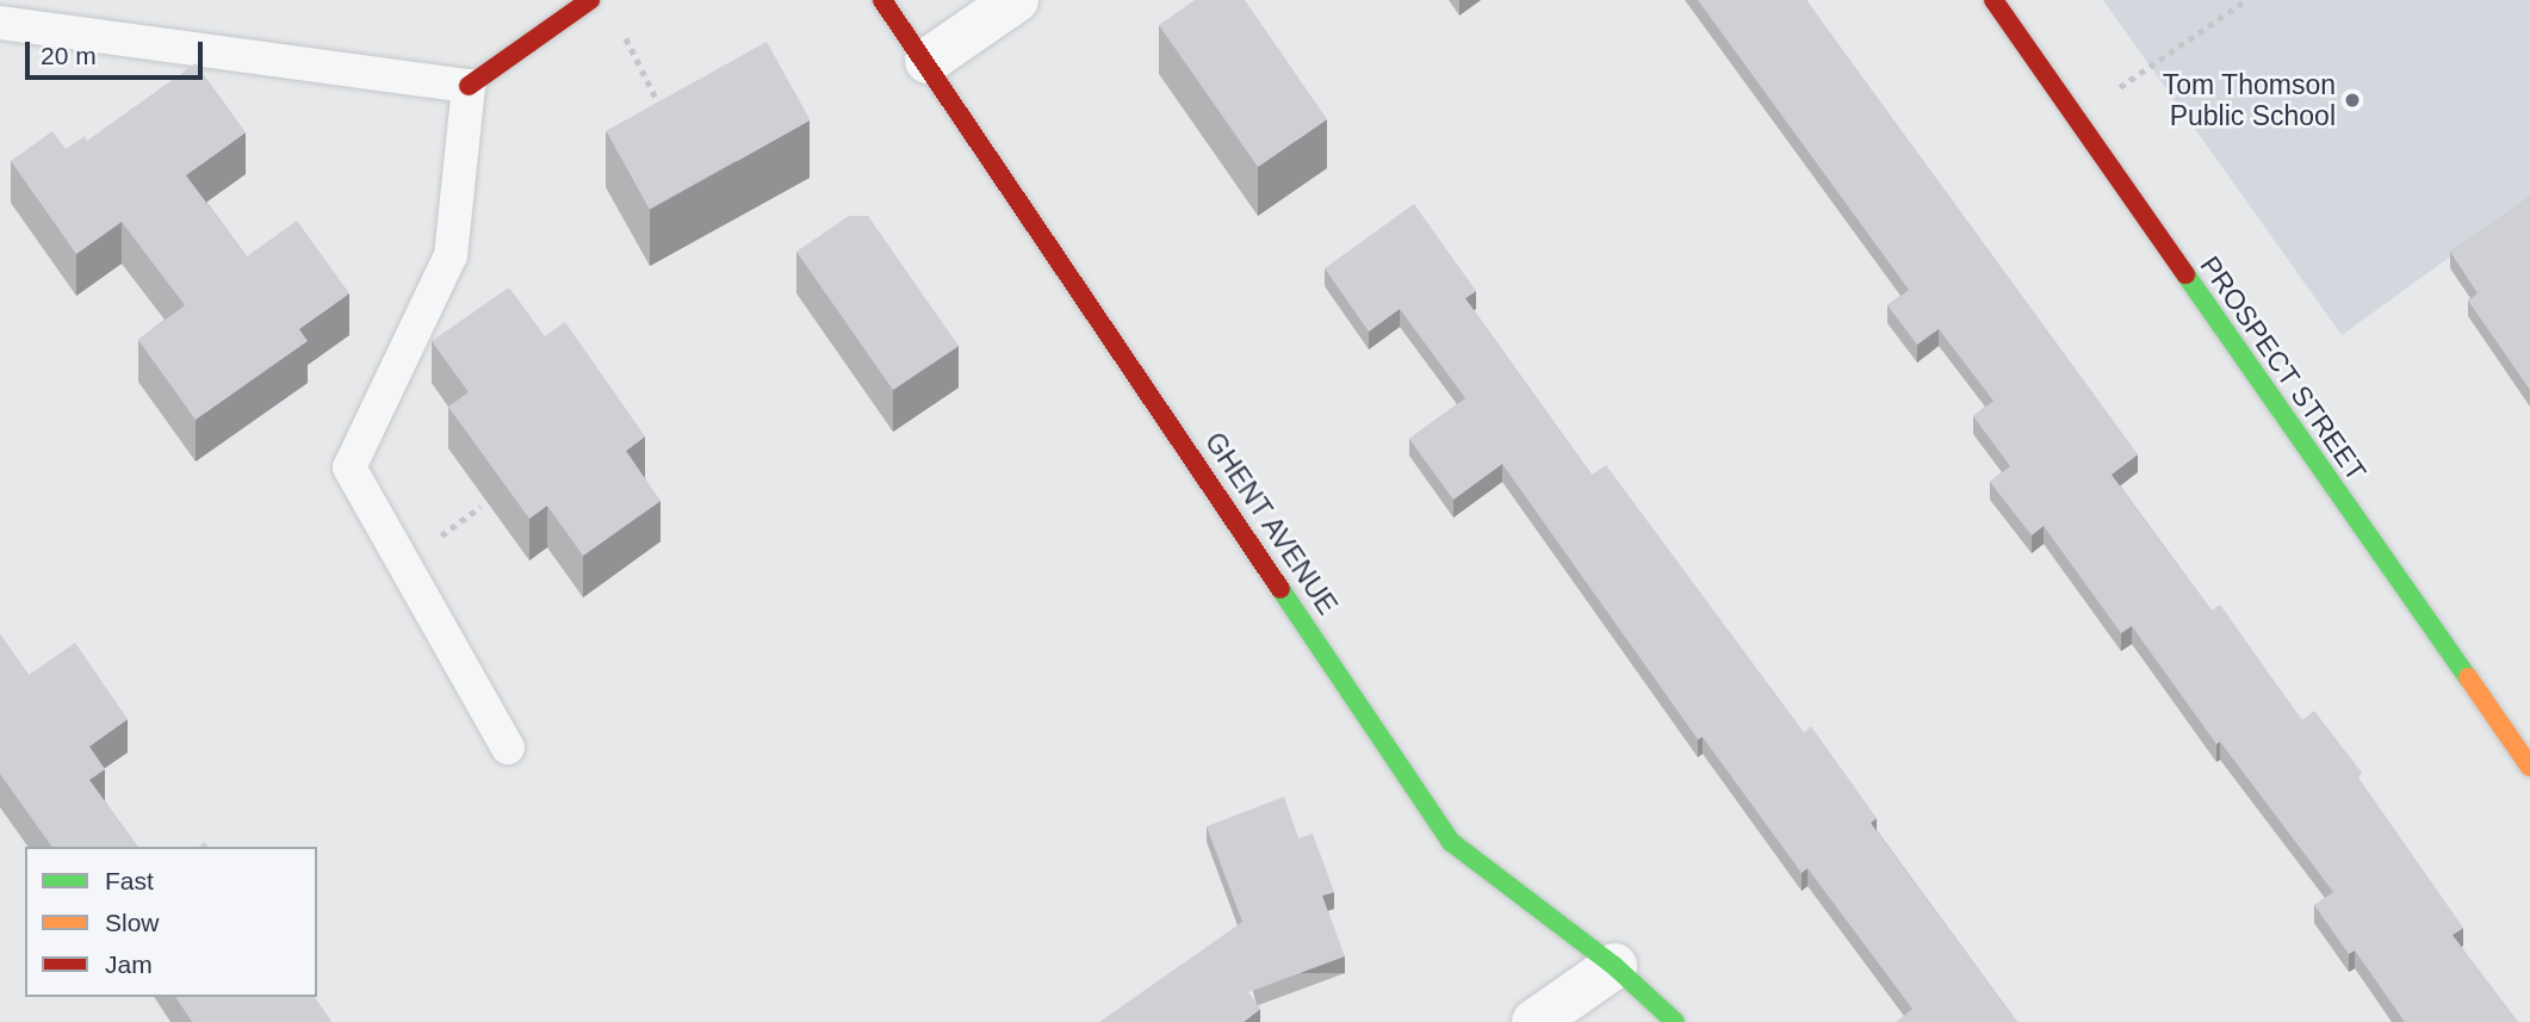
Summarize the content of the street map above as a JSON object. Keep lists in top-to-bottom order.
{
  "streets": {
    "street": ["PROSPECT STREET", "GHENT AVENUE"]
  },
  "places": ["Tom Thomson Public School"],
  "legend": ["Fast", "Slow", "Jam"],
  "scale_bar": "20 m"
}
